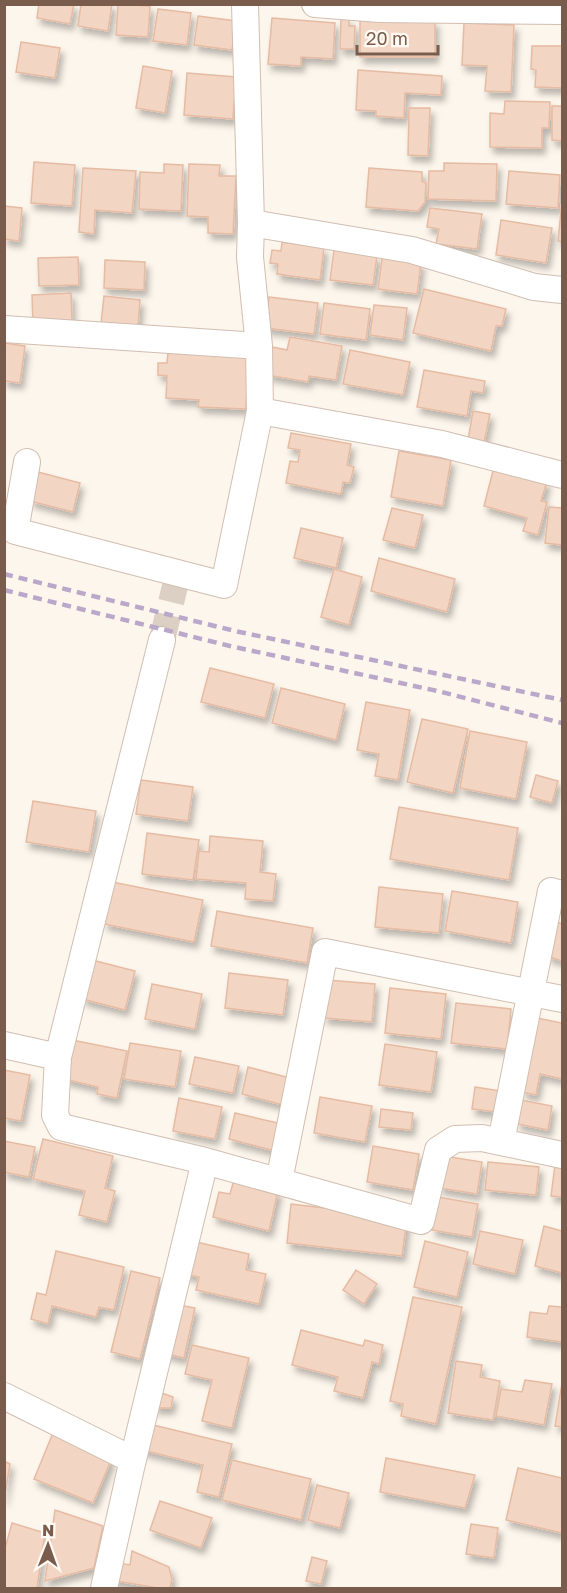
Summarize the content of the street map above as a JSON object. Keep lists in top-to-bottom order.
{
  "scale_bar": "20 m",
  "north": "top"
}
